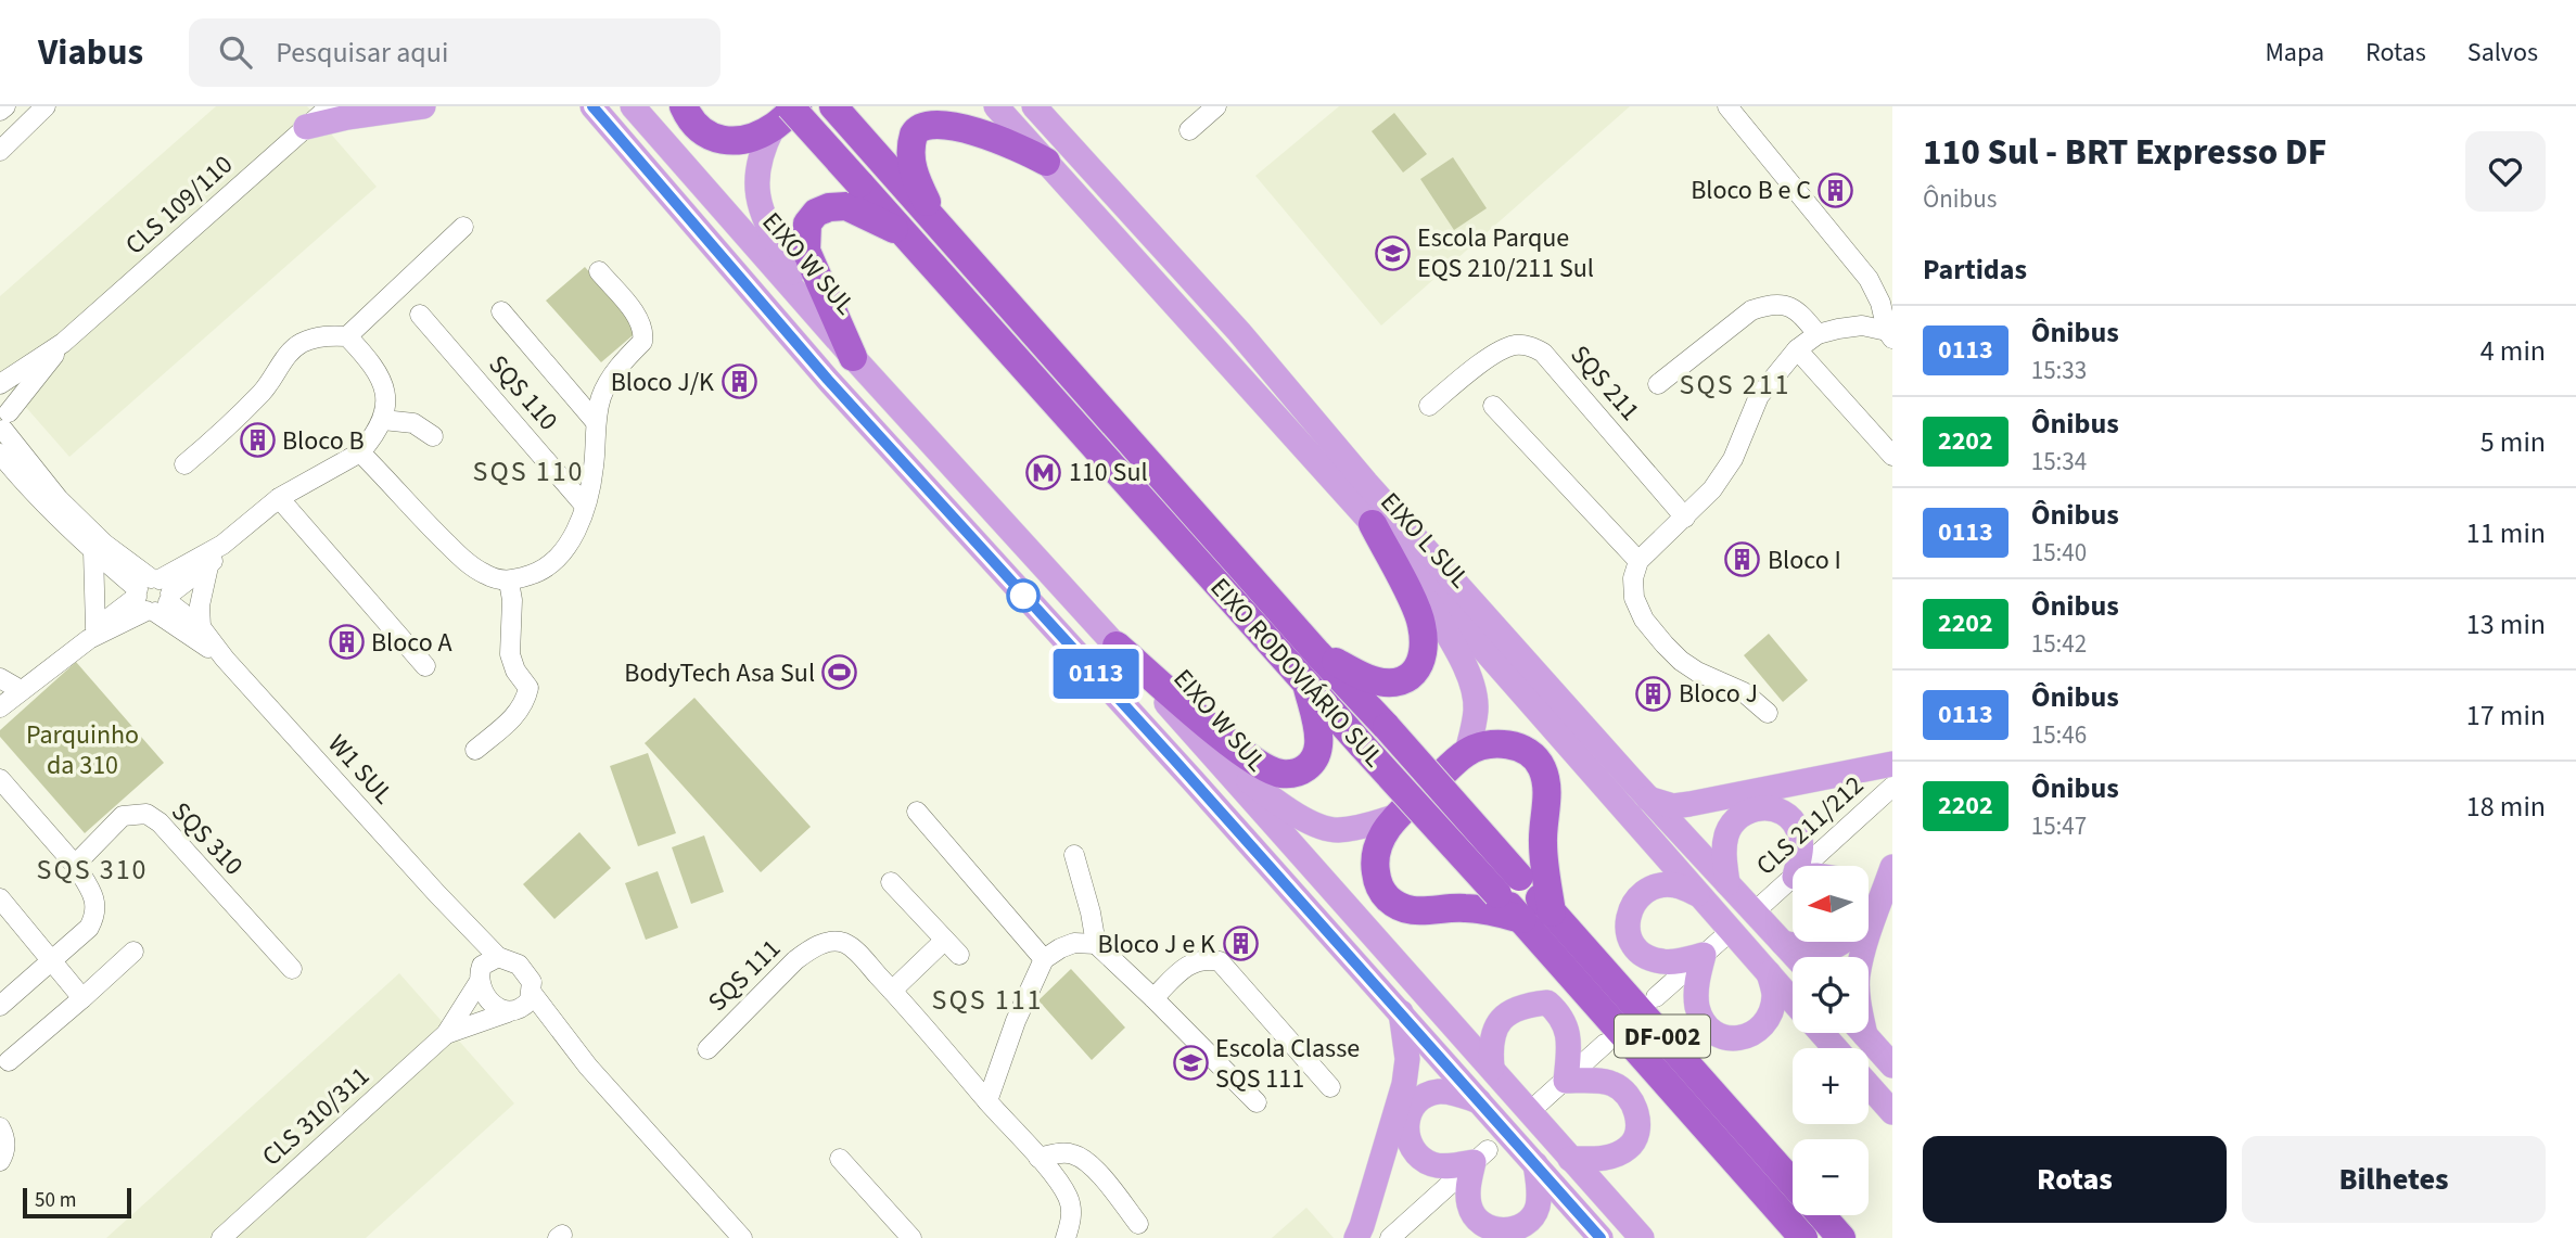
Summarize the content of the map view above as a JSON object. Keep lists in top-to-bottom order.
{
  "streets": {
    "highway": ["EIXO RODOVIÁRIO SUL", "DF-002"],
    "main road": ["EIXO W SUL", "EIXO L SUL"],
    "street": [
      "CLS 109/110",
      "SQS 211",
      "SQS 110",
      "W1 SUL",
      "CLS 211/212",
      "SQS 310",
      "SQS 111",
      "CLS 310/311"
    ]
  },
  "crossings": [
    ["CLS 109/110", "W1 SUL"],
    ["W1 SUL", "CLS 310/311"]
  ],
  "districts": [
    "SQS 211",
    "SQS 110",
    "SQS 310",
    "SQS 111"
  ],
  "parks": ["Parquinho da 310"],
  "places": {
    "building": [
      "Bloco B e C",
      "Bloco J/K",
      "Bloco B",
      "Bloco I",
      "Bloco A",
      "Bloco J",
      "Bloco J e K"
    ],
    "school or university": ["Escola Parque EQS 210/211 Sul", "Escola Classe SQS 111"],
    "metro station": ["110 Sul"],
    "sports": ["BodyTech Asa Sul"]
  },
  "lines": ["bus line 0113"],
  "scale_bar": "50 m",
  "north": "left",
  "page": {
    "header": "Viabus",
    "search": "Pesquisar aqui",
    "nav": ["Mapa", "Rotas", "Salvos"],
    "on_map": "0113",
    "heading": [
      ["110 Sul - BRT Expresso DF", "Ônibus"],
      "Partidas"
    ],
    "list": [
      {
        "mark": "0113",
        "name": "Ônibus",
        "note": "15:33",
        "value": "4 min"
      },
      {
        "mark": "2202",
        "name": "Ônibus",
        "note": "15:34",
        "value": "5 min"
      },
      {
        "mark": "0113",
        "name": "Ônibus",
        "note": "15:40",
        "value": "11 min"
      },
      {
        "mark": "2202",
        "name": "Ônibus",
        "note": "15:42",
        "value": "13 min"
      },
      {
        "mark": "0113",
        "name": "Ônibus",
        "note": "15:46",
        "value": "17 min"
      },
      {
        "mark": "2202",
        "name": "Ônibus",
        "note": "15:47",
        "value": "18 min"
      }
    ],
    "map_buttons": ["+", "−"],
    "buttons": ["Rotas", "Bilhetes"],
    "scale": "50 m"
  }
}
